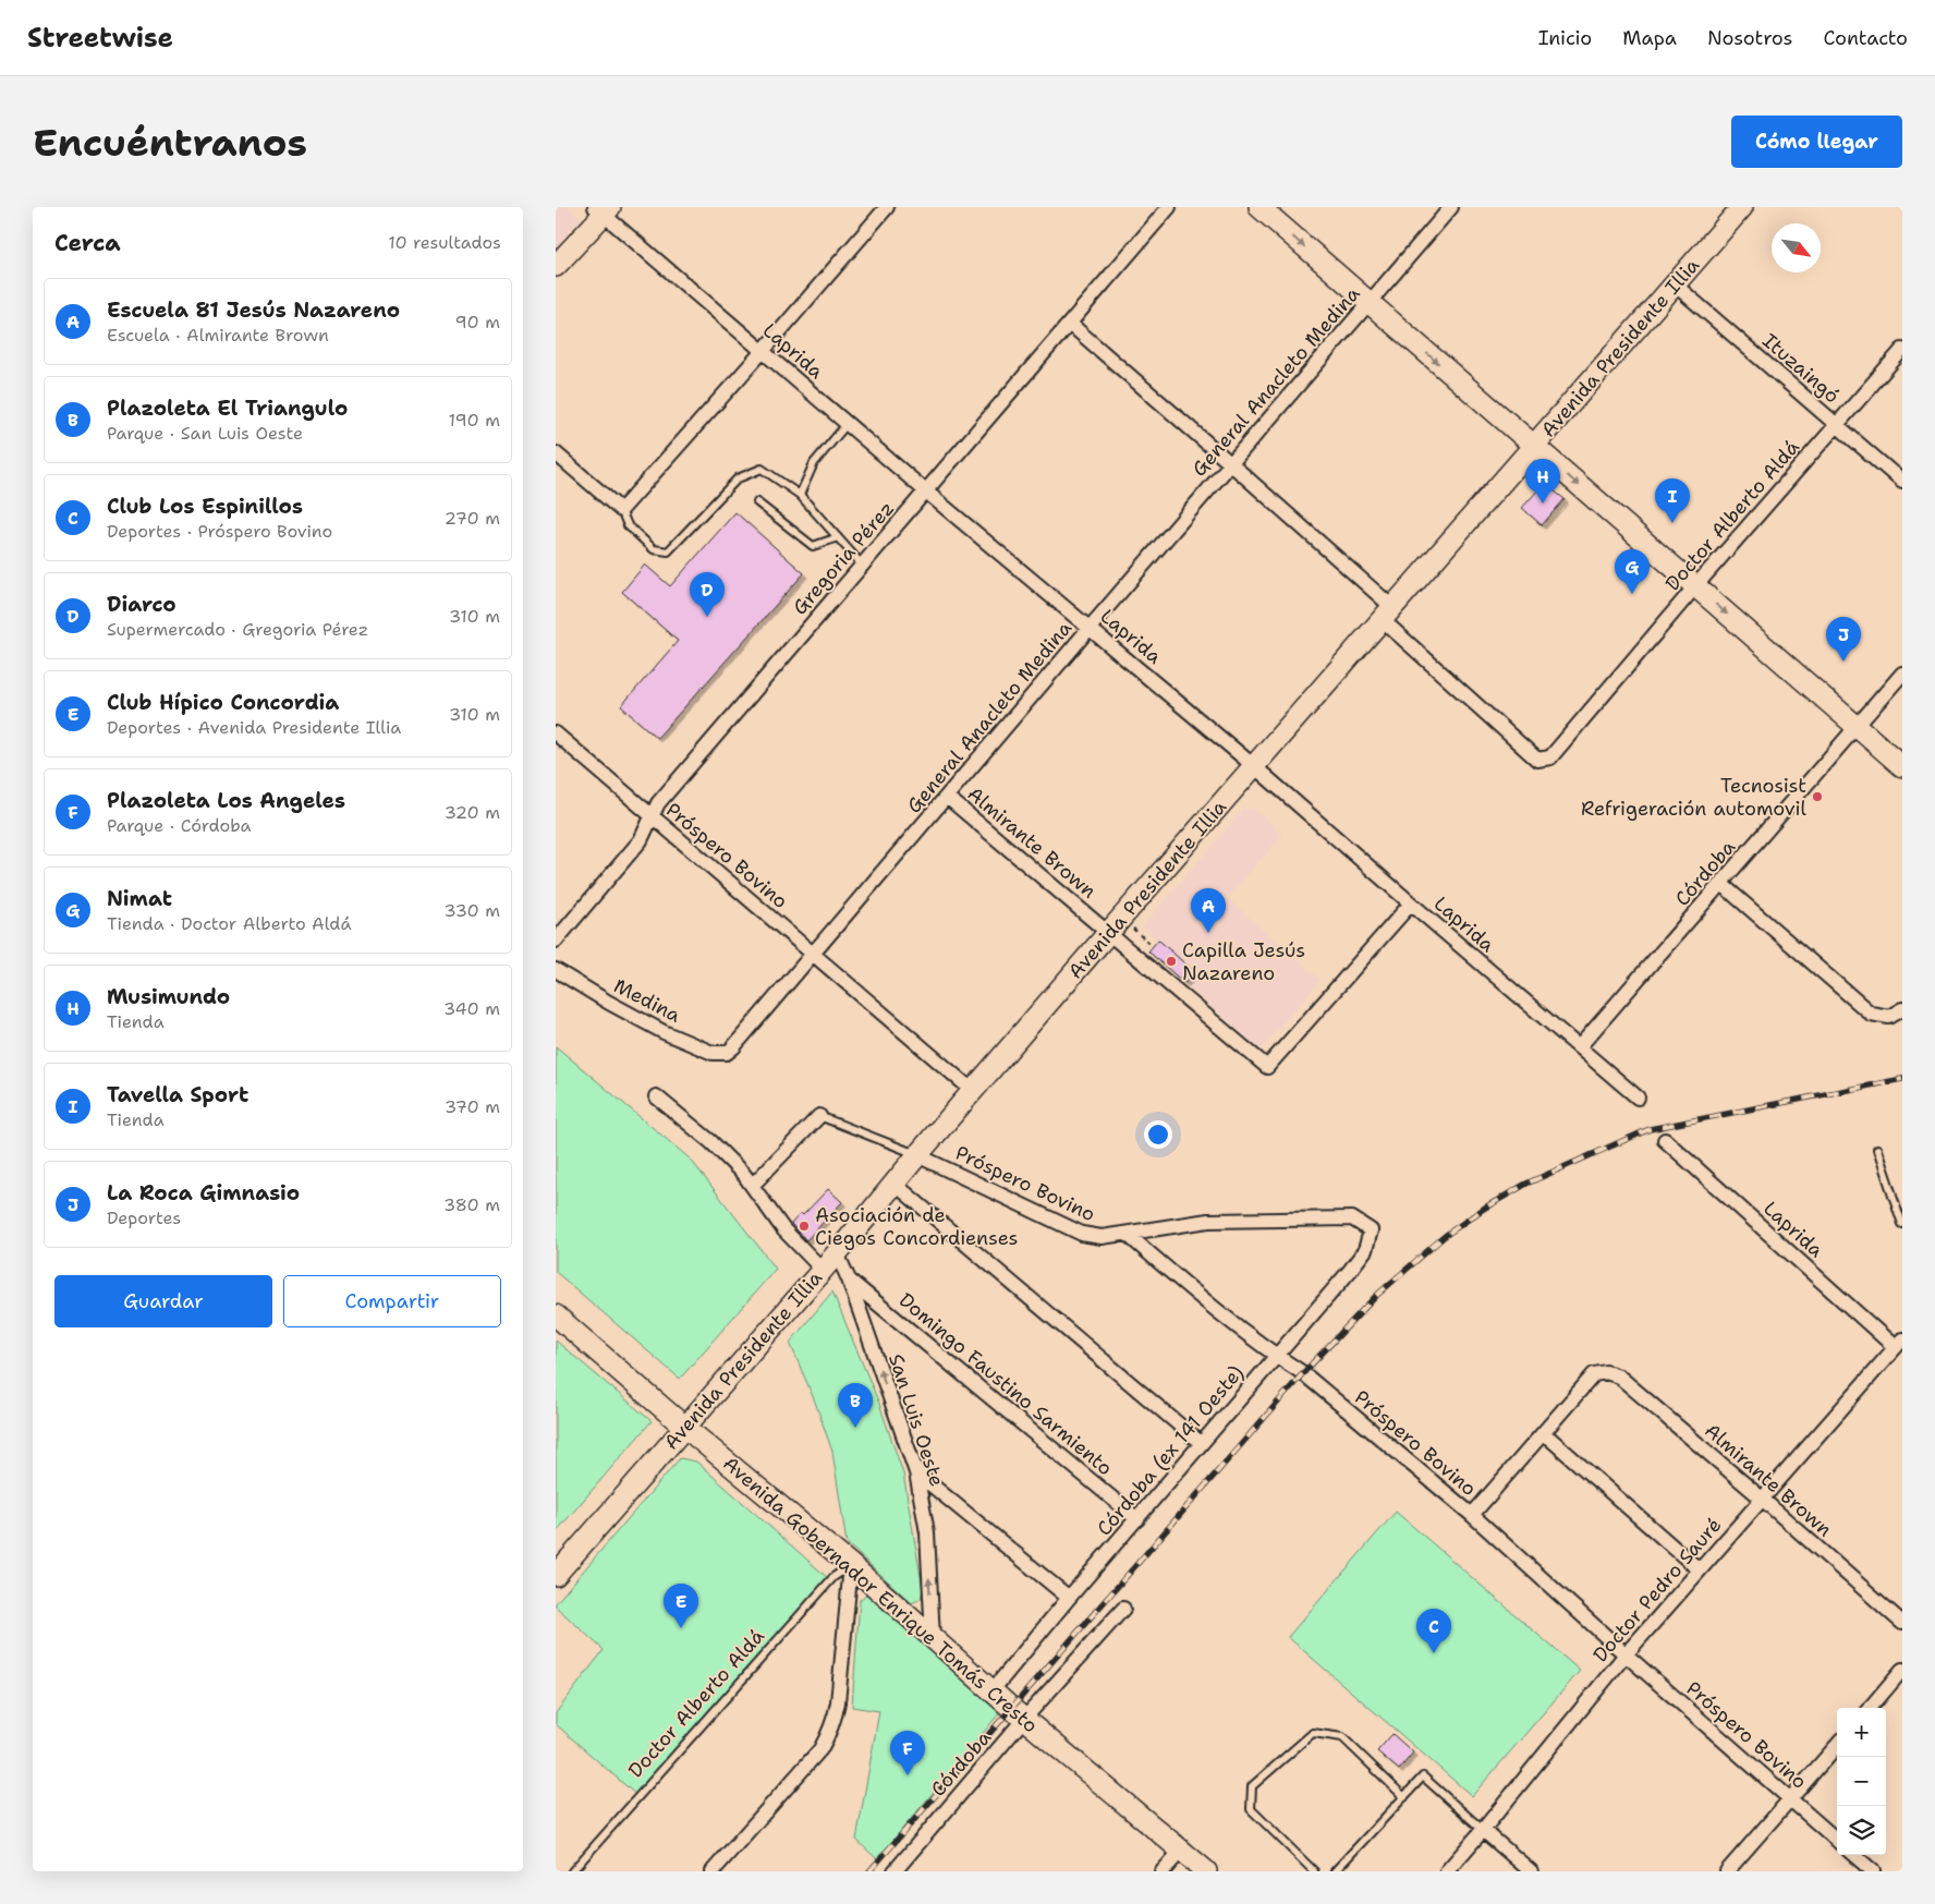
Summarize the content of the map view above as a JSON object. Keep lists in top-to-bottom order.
{
  "streets": {
    "main road": ["Avenida Presidente Illia", "Avenida Gobernador Enrique Tomás Cresto"],
    "street": [
      "Laprida",
      "Ituzaingó",
      "General Anacleto Medina",
      "Doctor Alberto Aldá",
      "Gregoria Pérez",
      "Almirante Brown",
      "Próspero Bovino",
      "Córdoba",
      "Medina",
      "Domingo Faustino Sarmiento",
      "San Luis Oeste",
      "Córdoba (ex 141 Oeste)",
      "Doctor Pedro Sauré"
    ]
  },
  "crossings": [
    ["Avenida Presidente Illia", "Laprida"],
    ["Avenida Presidente Illia", "Ituzaingó"],
    ["Avenida Presidente Illia", "Doctor Alberto Aldá"],
    ["Avenida Presidente Illia", "Almirante Brown"],
    ["Avenida Presidente Illia", "Próspero Bovino"],
    ["Avenida Presidente Illia", "San Luis Oeste"],
    ["Avenida Presidente Illia", "Avenida Gobernador Enrique Tomás Cresto"],
    ["Laprida", "General Anacleto Medina"],
    ["Laprida", "Gregoria Pérez"],
    ["Laprida", "Almirante Brown"],
    ["Laprida", "Córdoba"],
    ["Laprida", "Doctor Pedro Sauré"],
    ["Ituzaingó", "Doctor Alberto Aldá"],
    ["General Anacleto Medina", "Almirante Brown"],
    ["General Anacleto Medina", "Próspero Bovino"],
    ["General Anacleto Medina", "Medina"],
    ["Doctor Alberto Aldá", "Avenida Gobernador Enrique Tomás Cresto"],
    ["Gregoria Pérez", "Próspero Bovino"],
    ["Almirante Brown", "Doctor Pedro Sauré"],
    ["Próspero Bovino", "Córdoba (ex 141 Oeste)"],
    ["Próspero Bovino", "Doctor Pedro Sauré"],
    ["Córdoba", "Avenida Gobernador Enrique Tomás Cresto"],
    ["Domingo Faustino Sarmiento", "San Luis Oeste"],
    ["Domingo Faustino Sarmiento", "Córdoba (ex 141 Oeste)"],
    ["San Luis Oeste", "Avenida Gobernador Enrique Tomás Cresto"],
    ["Córdoba (ex 141 Oeste)", "Avenida Gobernador Enrique Tomás Cresto"]
  ],
  "one_way": ["San Luis Oeste"],
  "places": ["Tecnosist Refrigeración automovil", "Capilla Jesús Nazareno", "Asociación de Ciegos Concordienses"],
  "north": "bottom right",
  "page": {
    "header": "Streetwise",
    "nav": [
      "Inicio",
      "Mapa",
      "Nosotros",
      "Contacto"
    ],
    "buttons": [
      "Cómo llegar",
      ["Guardar", "Compartir"]
    ],
    "title": "Encuéntranos",
    "heading": ["Cerca", "10 resultados"],
    "list": [
      {
        "mark": "A",
        "name": "Escuela 81 Jesús Nazareno",
        "note": "Escuela · Almirante Brown",
        "value": "90 m"
      },
      {
        "mark": "B",
        "name": "Plazoleta El Triangulo",
        "note": "Parque · San Luis Oeste",
        "value": "190 m"
      },
      {
        "mark": "C",
        "name": "Club Los Espinillos",
        "note": "Deportes · Próspero Bovino",
        "value": "270 m"
      },
      {
        "mark": "D",
        "name": "Diarco",
        "note": "Supermercado · Gregoria Pérez",
        "value": "310 m"
      },
      {
        "mark": "E",
        "name": "Club Hípico Concordia",
        "note": "Deportes · Avenida Presidente Illia",
        "value": "310 m"
      },
      {
        "mark": "F",
        "name": "Plazoleta Los Angeles",
        "note": "Parque · Córdoba",
        "value": "320 m"
      },
      {
        "mark": "G",
        "name": "Nimat",
        "note": "Tienda · Doctor Alberto Aldá",
        "value": "330 m"
      },
      {
        "mark": "H",
        "name": "Musimundo",
        "note": "Tienda",
        "value": "340 m"
      },
      {
        "mark": "I",
        "name": "Tavella Sport",
        "note": "Tienda",
        "value": "370 m"
      },
      {
        "mark": "J",
        "name": "La Roca Gimnasio",
        "note": "Deportes",
        "value": "380 m"
      }
    ],
    "pins": [
      "H",
      "I",
      "G",
      "D",
      "J",
      "A",
      "B",
      "E",
      "C",
      "F"
    ],
    "map_buttons": ["+", "−"]
  }
}
